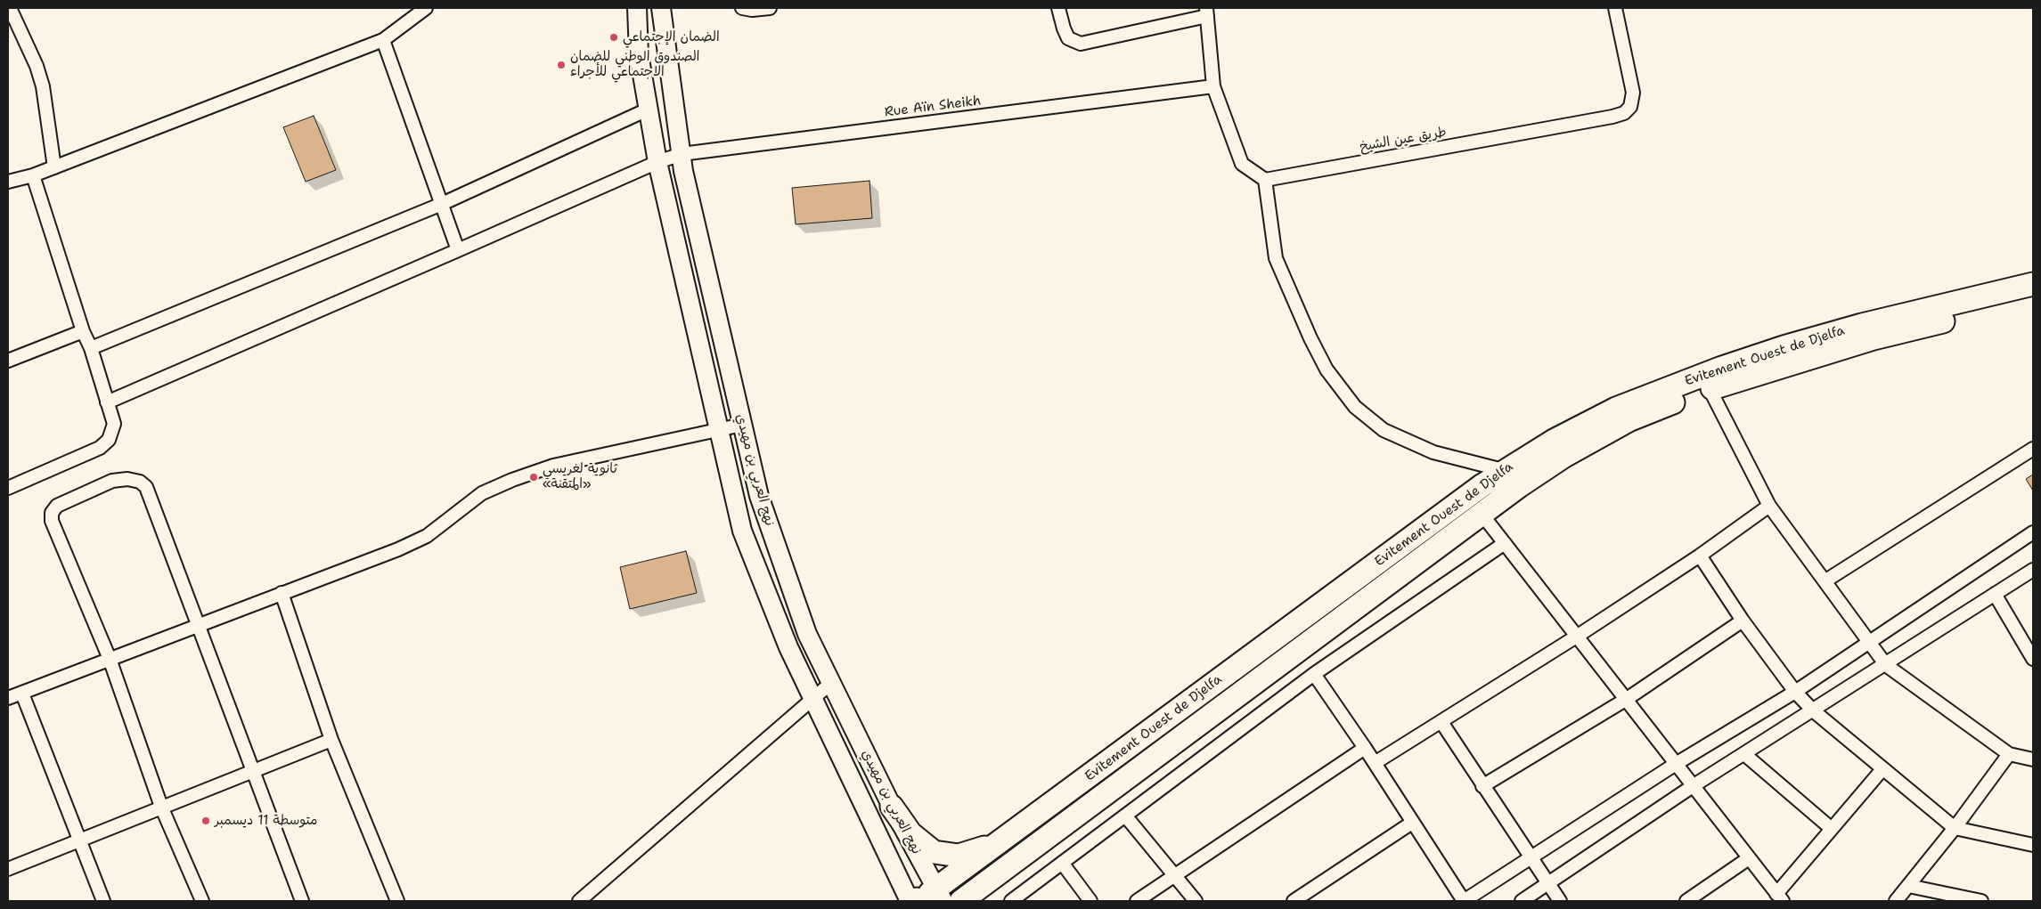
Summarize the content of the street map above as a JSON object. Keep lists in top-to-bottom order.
{
  "streets": {
    "highway": ["Evitement Ouest de Djelfa"],
    "main road": ["نهج العربي بن مهيدي"],
    "street": ["Rue Aïn Sheikh", "طريق عين الشيخ"]
  },
  "crossings": [
    ["Rue Aïn Sheikh", "نهج العربي بن مهيدي"],
    ["Evitement Ouest de Djelfa", "نهج العربي بن مهيدي"]
  ],
  "places": [
    "الضمان الإجتماعي",
    "الصندوق الوطني للضمان الاجتماعي للأجراء",
    "ثانوية لغريسي «المتقنة»",
    "متوسطة 11 ديسمبر"
  ]
}
